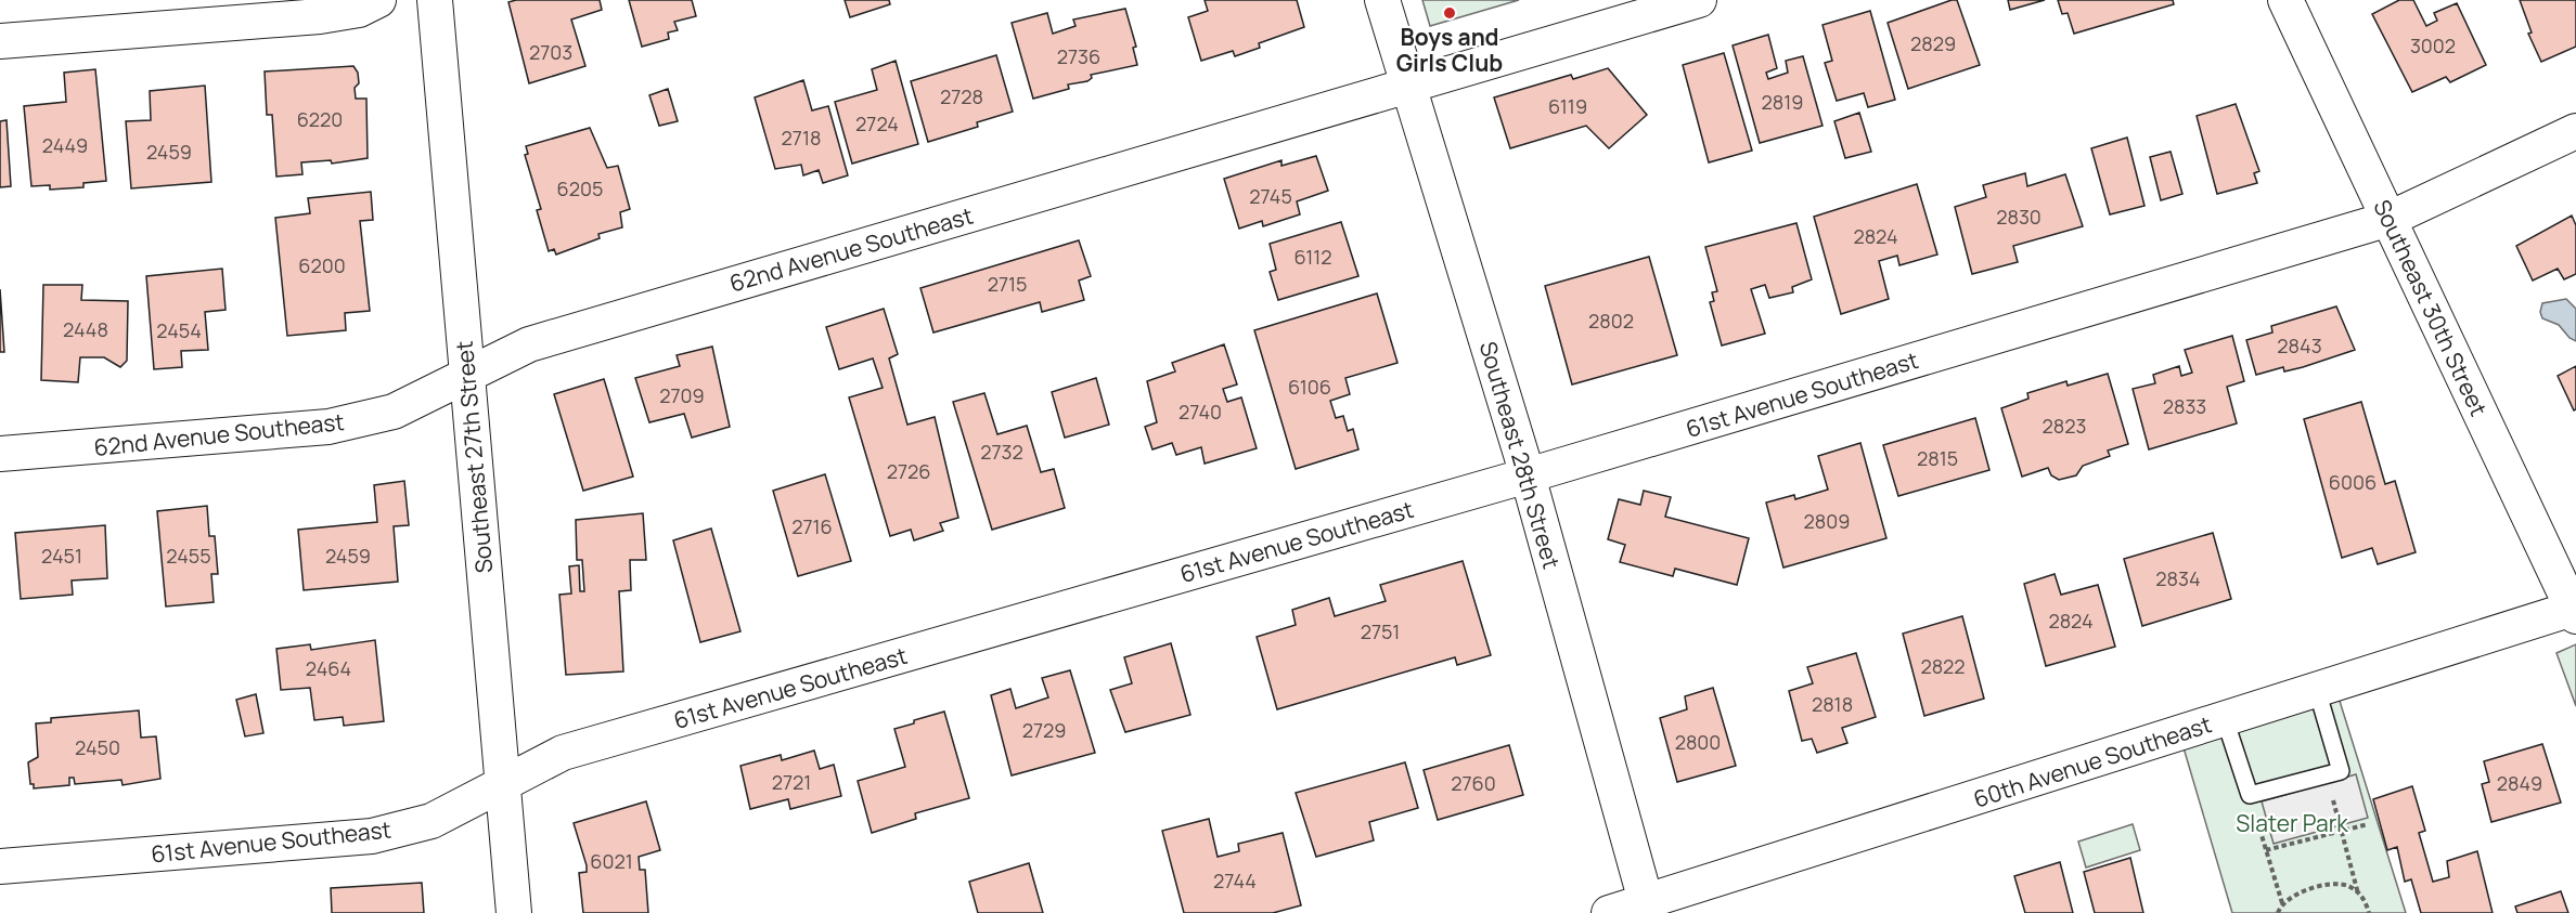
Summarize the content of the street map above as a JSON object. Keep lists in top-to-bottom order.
{
  "streets": {
    "street": [
      "62nd Avenue Southeast",
      "Southeast 30th Street",
      "61st Avenue Southeast",
      "Southeast 28th Street",
      "Southeast 27th Street",
      "60th Avenue Southeast"
    ]
  },
  "crossings": [
    ["62nd Avenue Southeast", "Southeast 28th Street"],
    ["62nd Avenue Southeast", "Southeast 27th Street"],
    ["Southeast 30th Street", "61st Avenue Southeast"],
    ["Southeast 30th Street", "60th Avenue Southeast"],
    ["61st Avenue Southeast", "Southeast 28th Street"],
    ["61st Avenue Southeast", "Southeast 27th Street"],
    ["Southeast 28th Street", "60th Avenue Southeast"]
  ],
  "parks": ["Slater Park"],
  "places": ["Boys and Girls Club"],
  "house_numbers": [
    "2829",
    "3002",
    "2703",
    "2736",
    "2728",
    "2819",
    "6119",
    "6220",
    "2724",
    "2718",
    "2449",
    "2459",
    "6205",
    "2745",
    "2830",
    "2824",
    "6112",
    "6200",
    "2715",
    "2802",
    "2448",
    "2454",
    "2843",
    "6106",
    "2709",
    "2833",
    "2740",
    "2823",
    "2732",
    "2815",
    "2726",
    "6006",
    "2809",
    "2716",
    "2451",
    "2455",
    "2459",
    "2834",
    "2824",
    "2751",
    "2822",
    "2464",
    "2818",
    "2729",
    "2800",
    "2450",
    "2721",
    "2760",
    "2849",
    "6021",
    "2744"
  ]
}
